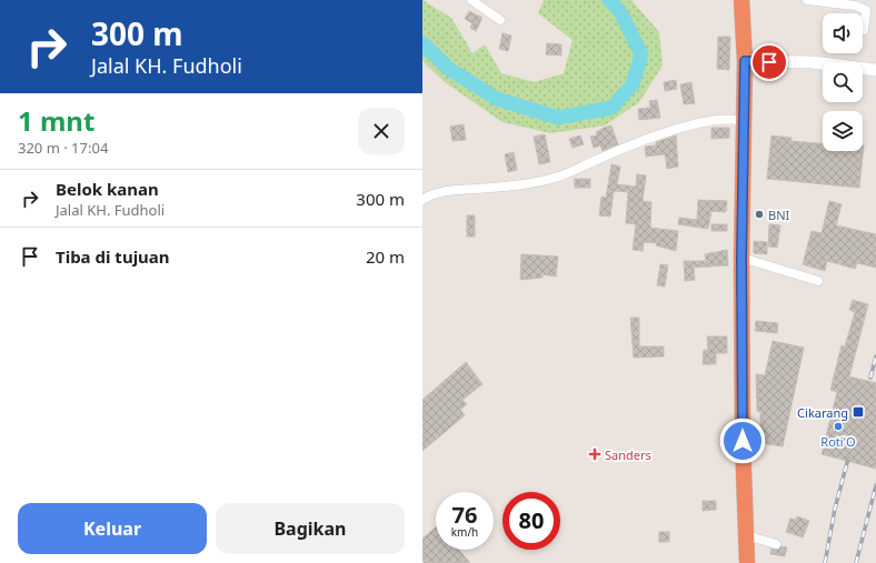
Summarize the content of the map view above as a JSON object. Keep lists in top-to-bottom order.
{
  "places": {
    "other": ["BNI", "Roti'O"],
    "transit": ["Cikarang"],
    "health": ["Sanders"]
  },
  "page": {
    "turn": ["300 m", "Jalal KH. Fudholi"],
    "heading": ["1 mnt", "320 m · 17:04"],
    "list": [
      {
        "name": "Belok kanan",
        "note": "Jalal KH. Fudholi",
        "value": "300 m"
      },
      {
        "name": "Tiba di tujuan",
        "value": "20 m"
      }
    ],
    "speed": "76 km/h",
    "limit": "80",
    "buttons": ["Keluar", "Bagikan"]
  }
}
